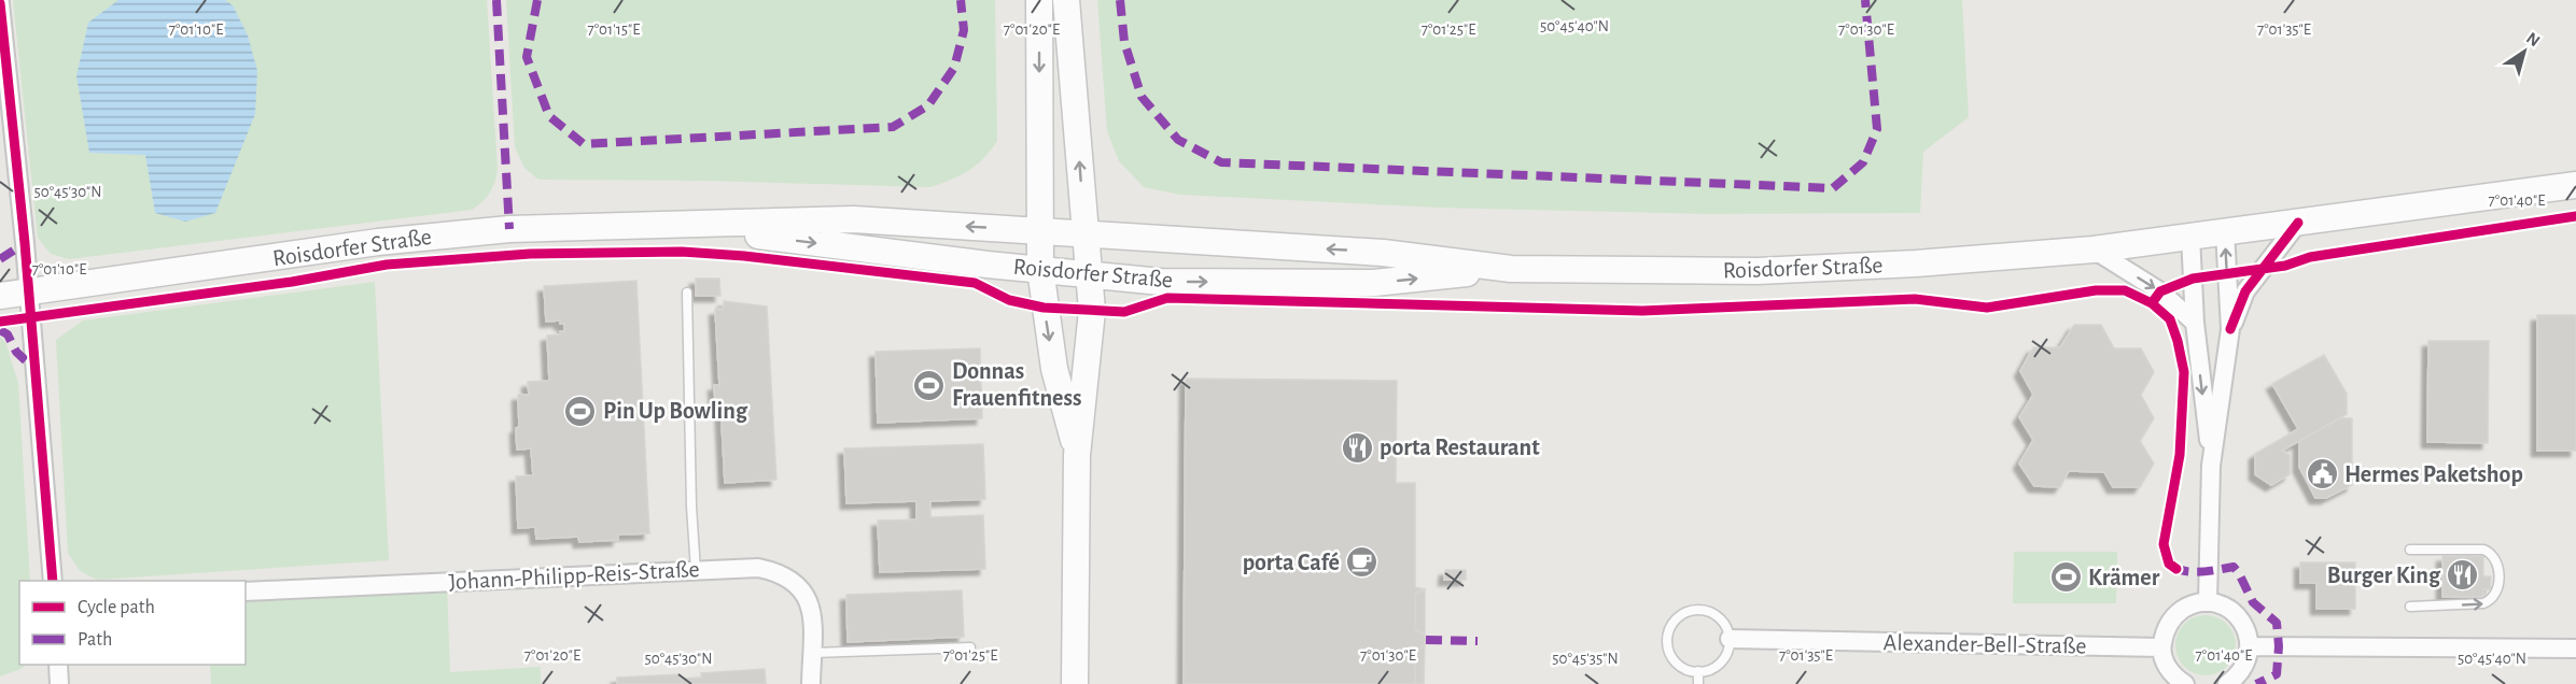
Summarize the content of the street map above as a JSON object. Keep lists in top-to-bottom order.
{
  "streets": {
    "main road": ["Roisdorfer Straße"],
    "street": ["Johann-Philipp-Reis-Straße", "Alexander-Bell-Straße"]
  },
  "places": {
    "sports": ["Donnas Frauenfitness", "Pin Up Bowling", "Krämer"],
    "restaurant": ["porta Restaurant", "Burger King"],
    "public building": ["Hermes Paketshop"],
    "cafe": ["porta Café"]
  },
  "legend": ["Cycle path", "Path"],
  "north": "top right",
  "coordinates": [
    "50°45'40\"N",
    "7°01'10\"E",
    "7°01'15\"E",
    "7°01'25\"E",
    "7°01'30\"E",
    "7°01'35\"E",
    "7°01'20\"E",
    "50°45'30\"N",
    "7°01'40\"E",
    "50°45'35\"N"
  ]
}
